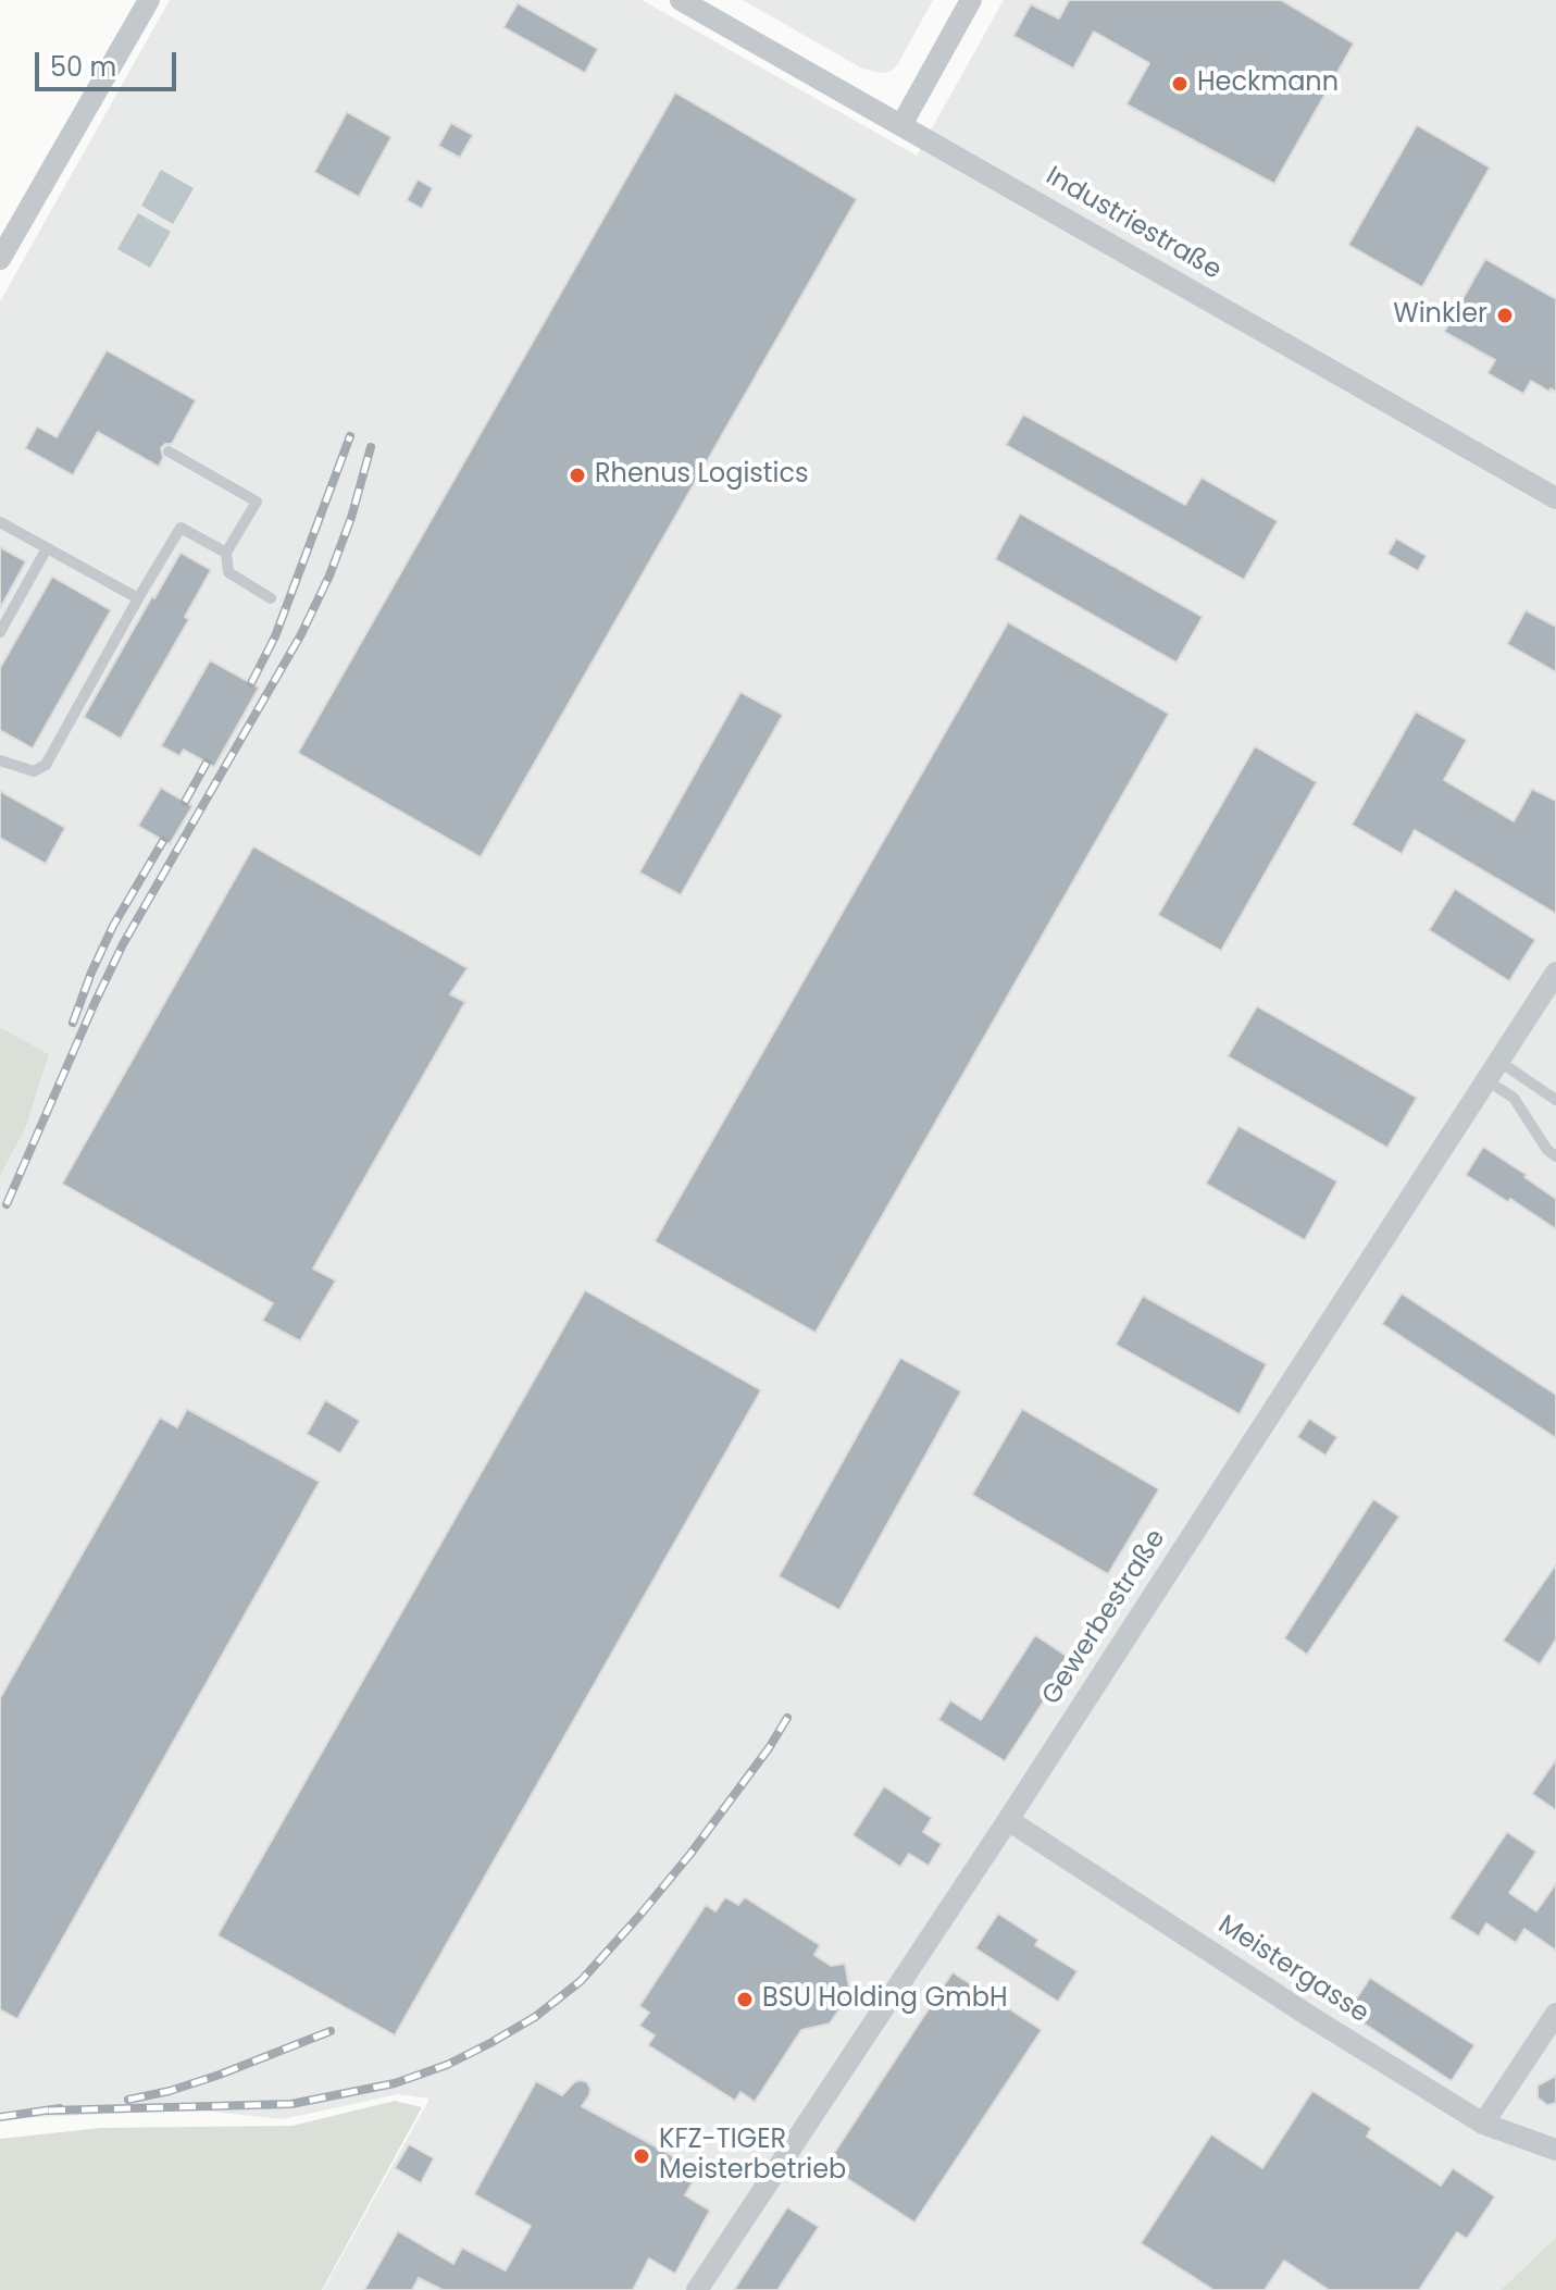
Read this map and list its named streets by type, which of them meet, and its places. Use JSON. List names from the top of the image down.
{
  "streets": {
    "street": ["Industriestraße", "Gewerbestraße", "Meistergasse"]
  },
  "crossings": [
    ["Gewerbestraße", "Meistergasse"]
  ],
  "places": [
    "Heckmann",
    "Winkler",
    "Rhenus Logistics",
    "BSU Holding GmbH",
    "KFZ-TIGER Meisterbetrieb"
  ],
  "scale_bar": "50 m"
}
